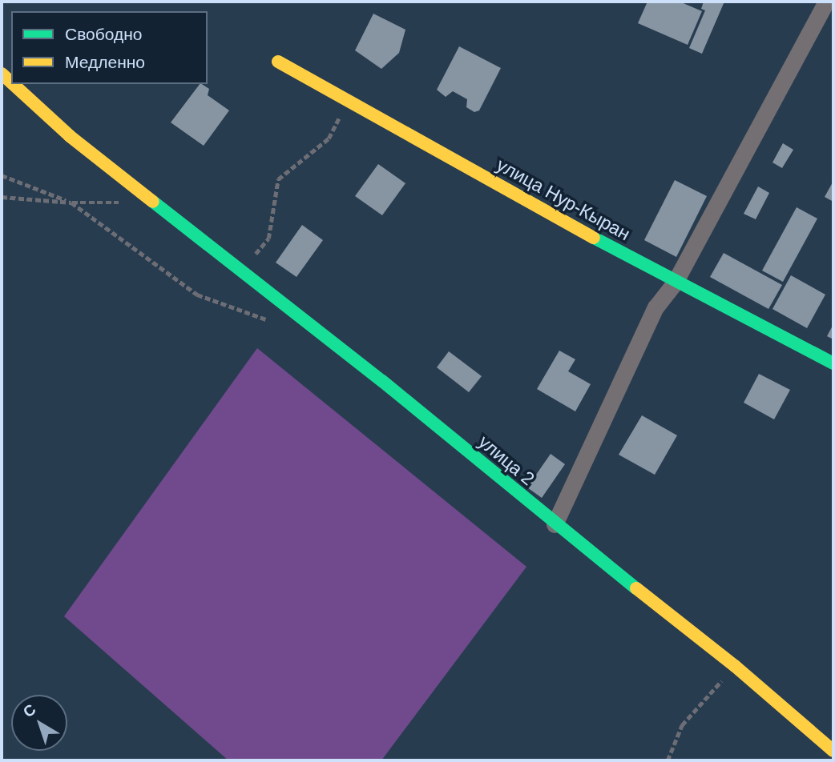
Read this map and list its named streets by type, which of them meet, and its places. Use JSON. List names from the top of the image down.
{
  "streets": {
    "street": ["улица Нур-Кыран", "улица 2"]
  },
  "legend": ["Свободно", "Медленно"],
  "north": "top left"
}
